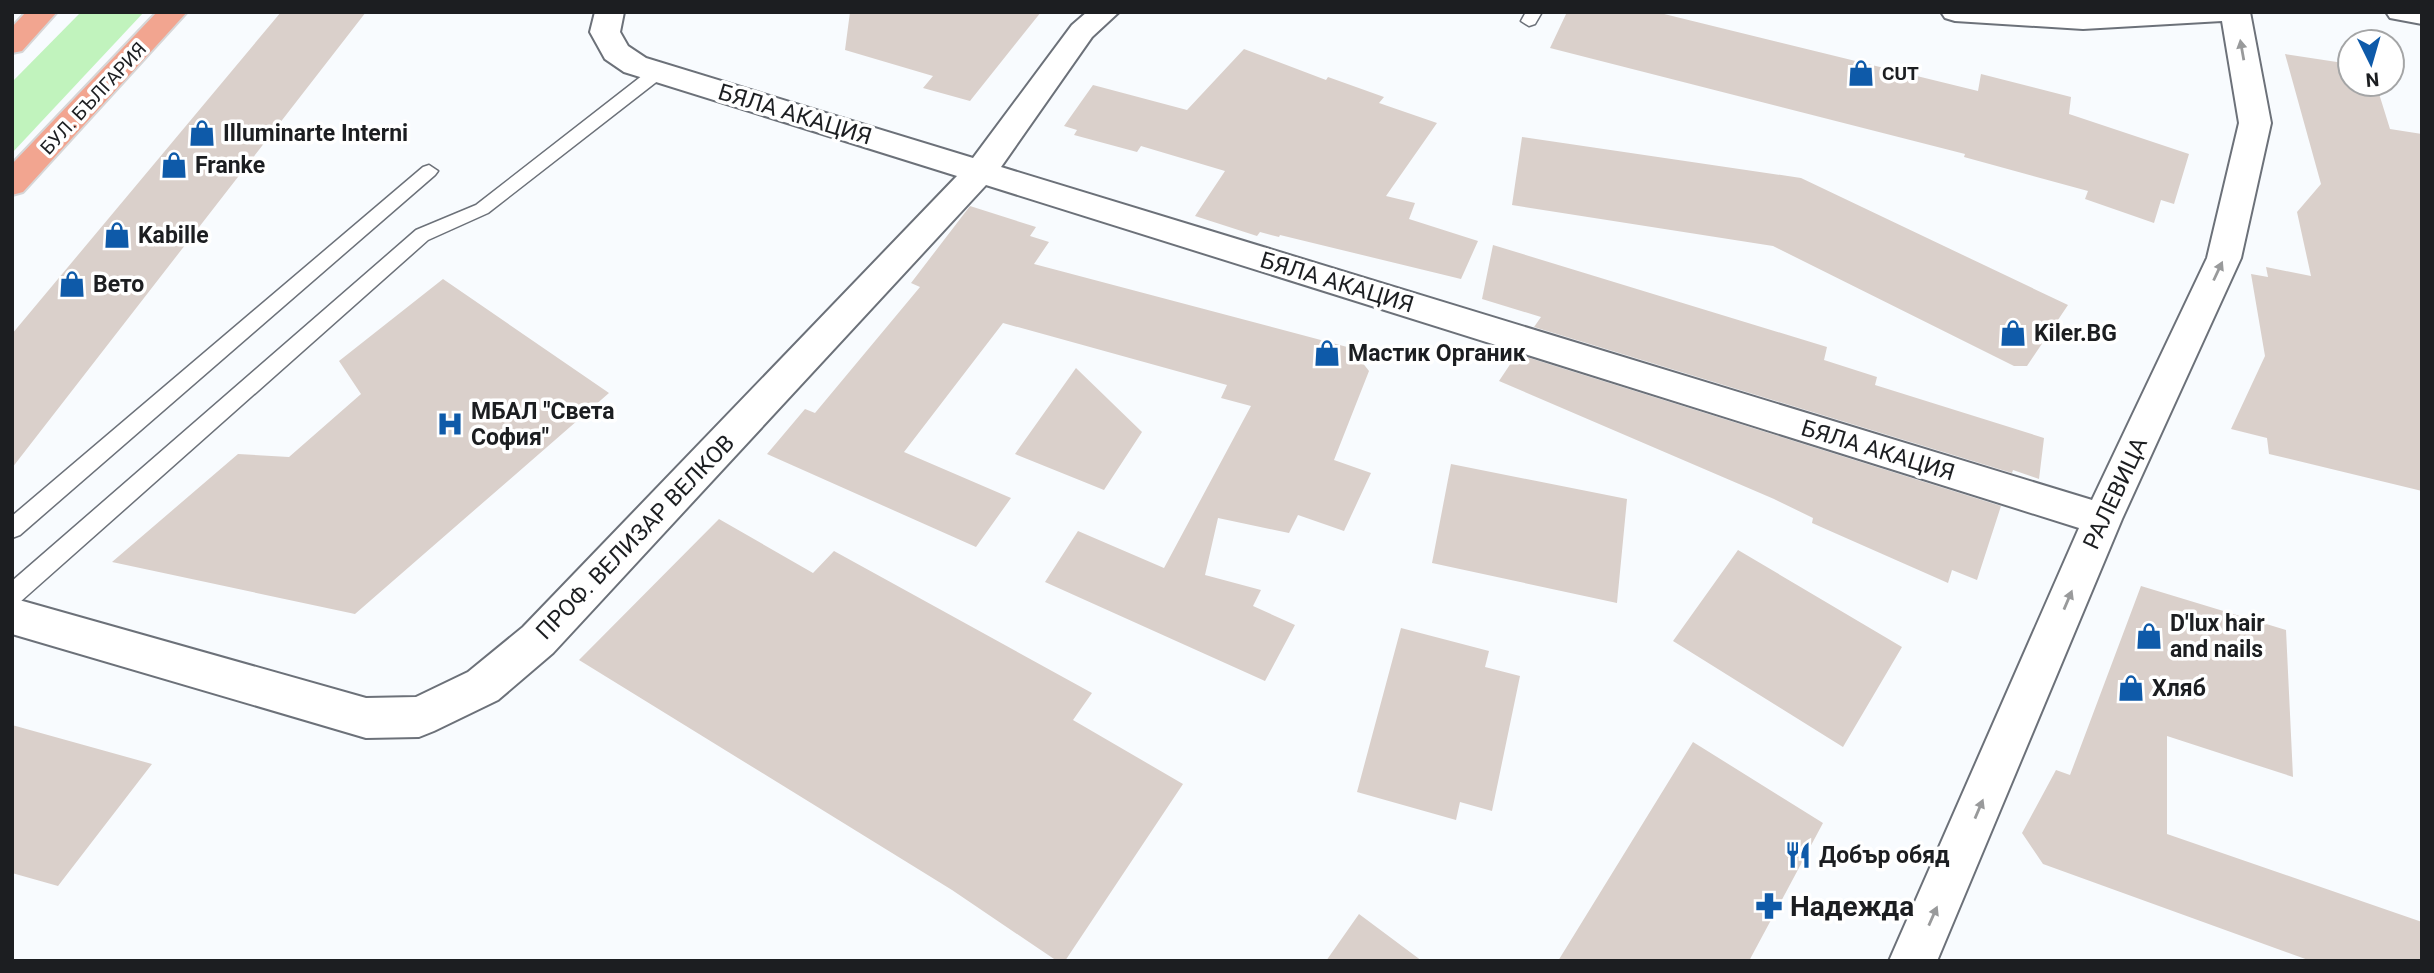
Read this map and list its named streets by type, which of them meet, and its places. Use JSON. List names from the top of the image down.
{
  "streets": {
    "main road": ["БУЛ. БЪЛГАРИЯ"],
    "street": ["БЯЛА АКАЦИЯ", "РАЛЕВИЦА", "ПРОФ. ВЕЛИЗАР ВЕЛКОВ"]
  },
  "crossings": [
    ["БЯЛА АКАЦИЯ", "РАЛЕВИЦА"],
    ["БЯЛА АКАЦИЯ", "ПРОФ. ВЕЛИЗАР ВЕЛКОВ"]
  ],
  "one_way": ["РАЛЕВИЦА"],
  "places": {
    "shop": [
      "CUT",
      "Illuminarte Interni",
      "Franke",
      "Kabille",
      "Вето",
      "Kiler.BG",
      "Мастик Органик",
      "D'lux hair and nails",
      "Хляб"
    ],
    "hospital": ["МБАЛ \"Света София\""],
    "restaurant": ["Добър обяд"],
    "pharmacy": ["Надежда"]
  },
  "north": "bottom"
}
